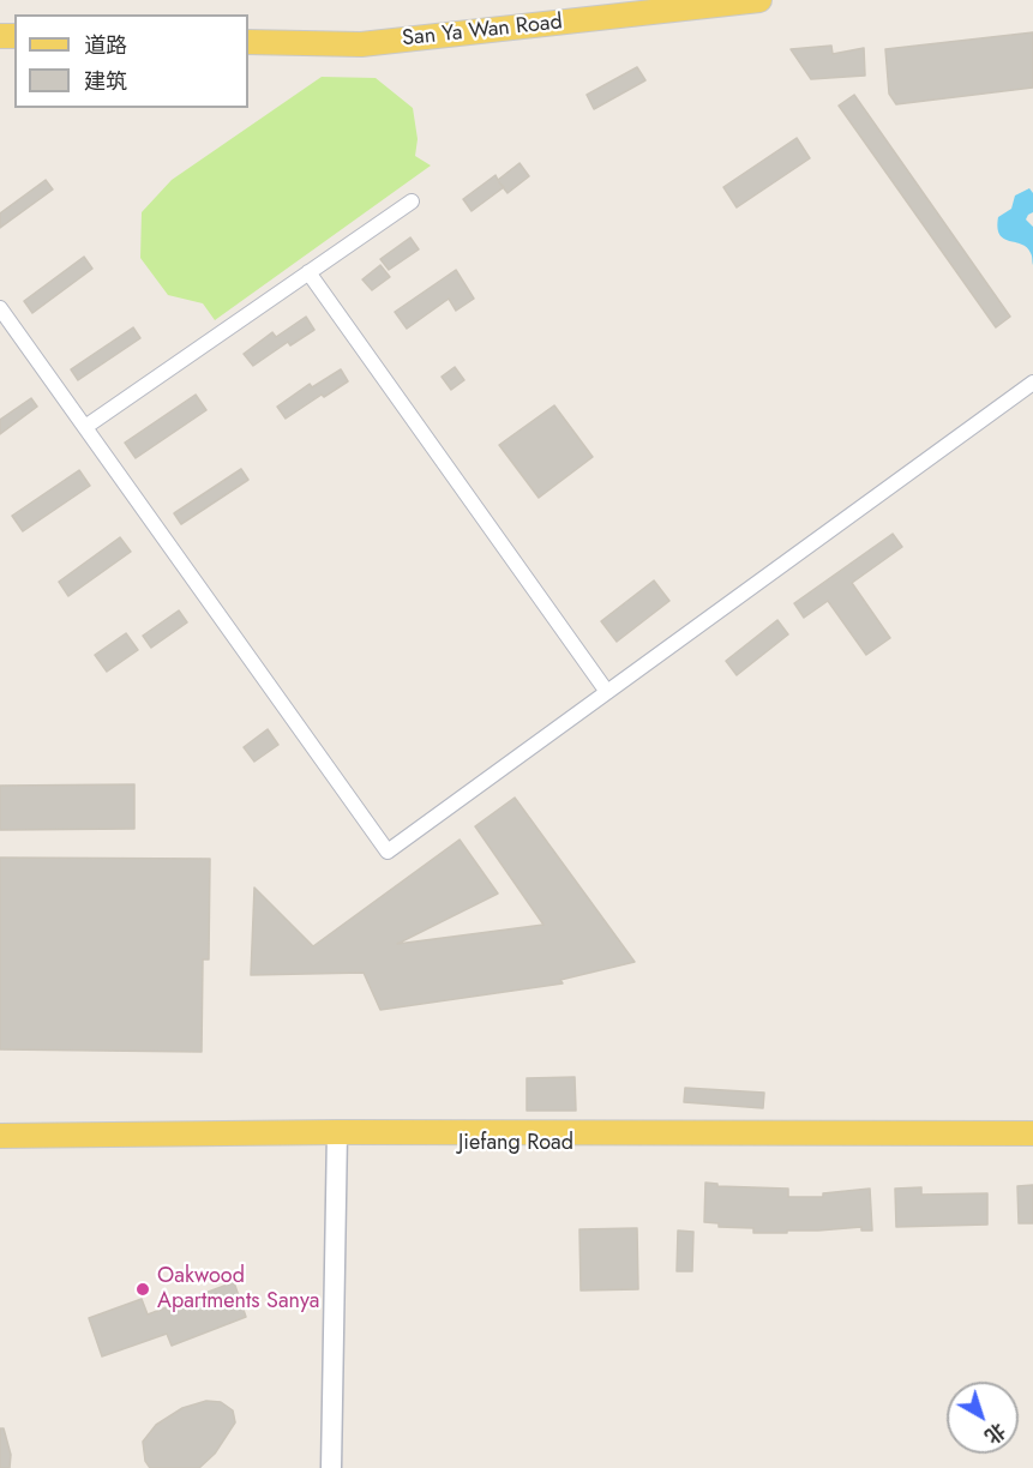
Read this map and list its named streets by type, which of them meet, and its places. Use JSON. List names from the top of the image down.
{
  "streets": {
    "main road": ["San Ya Wan Road", "Jiefang Road"]
  },
  "places": ["Oakwood Apartments Sanya"],
  "legend": ["道路", "建筑"],
  "north": "bottom right"
}
